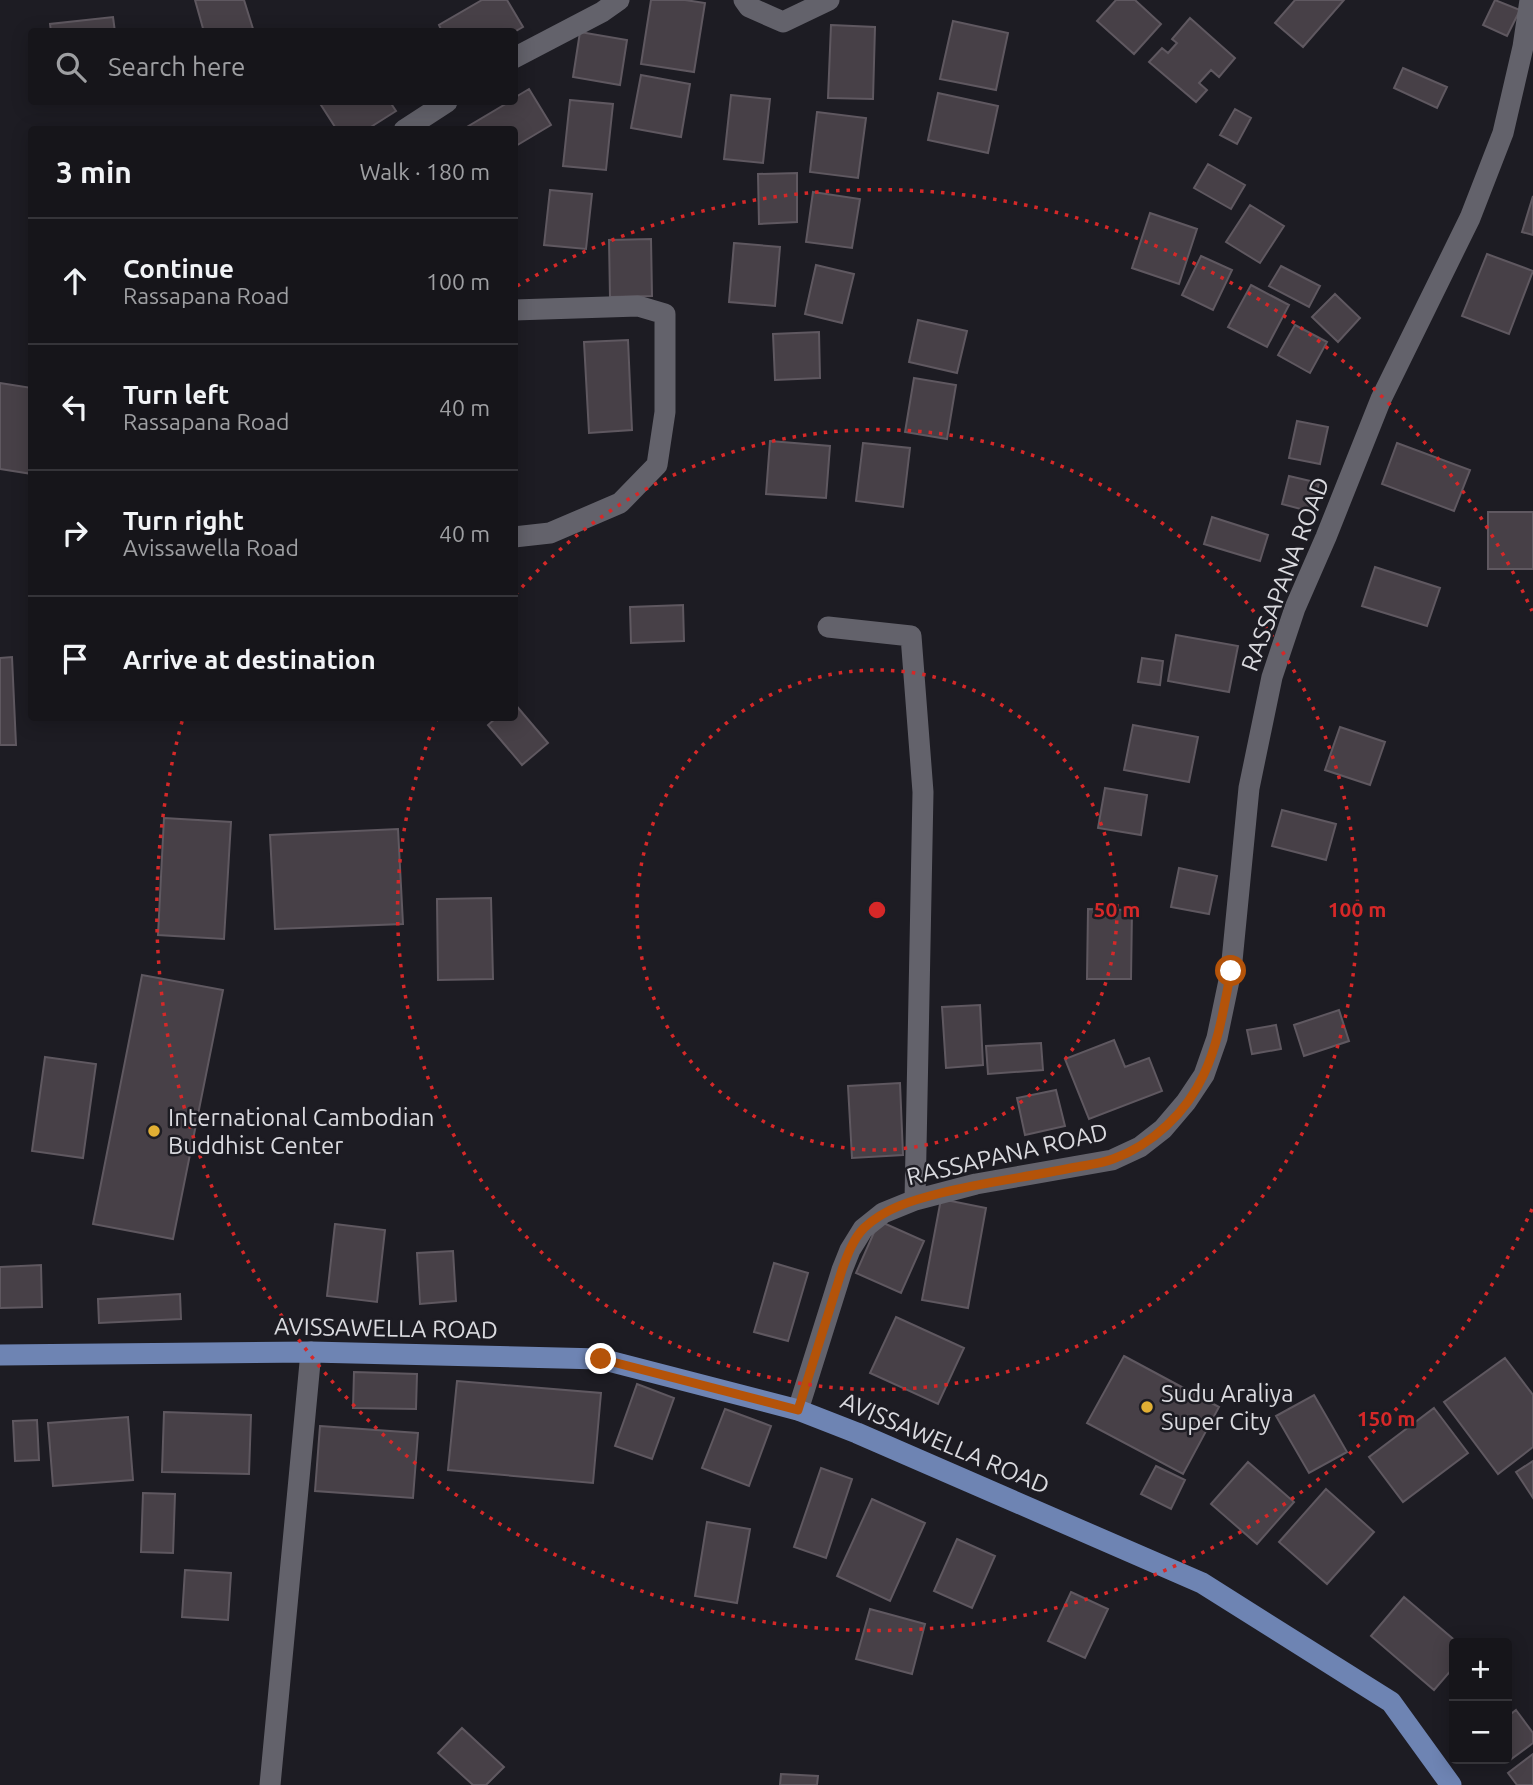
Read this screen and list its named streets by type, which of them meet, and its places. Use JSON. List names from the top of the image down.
{
  "streets": {
    "main road": ["AVISSAWELLA ROAD"],
    "street": ["RASSAPANA ROAD"]
  },
  "crossings": [
    ["RASSAPANA ROAD", "AVISSAWELLA ROAD"]
  ],
  "places": ["International Cambodian Buddhist Center", "Sudu Araliya Super City"],
  "page": {
    "search": "Search here",
    "heading": ["3 min", "Walk · 180 m"],
    "list": [
      ["Continue", "Rassapana Road", "100 m"],
      ["Turn left", "Rassapana Road", "40 m"],
      ["Turn right", "Avissawella Road", "40 m"],
      "Arrive at destination"
    ],
    "map_buttons": ["+", "−"]
  },
  "rings": ["50 m", "100 m", "150 m"]
}
